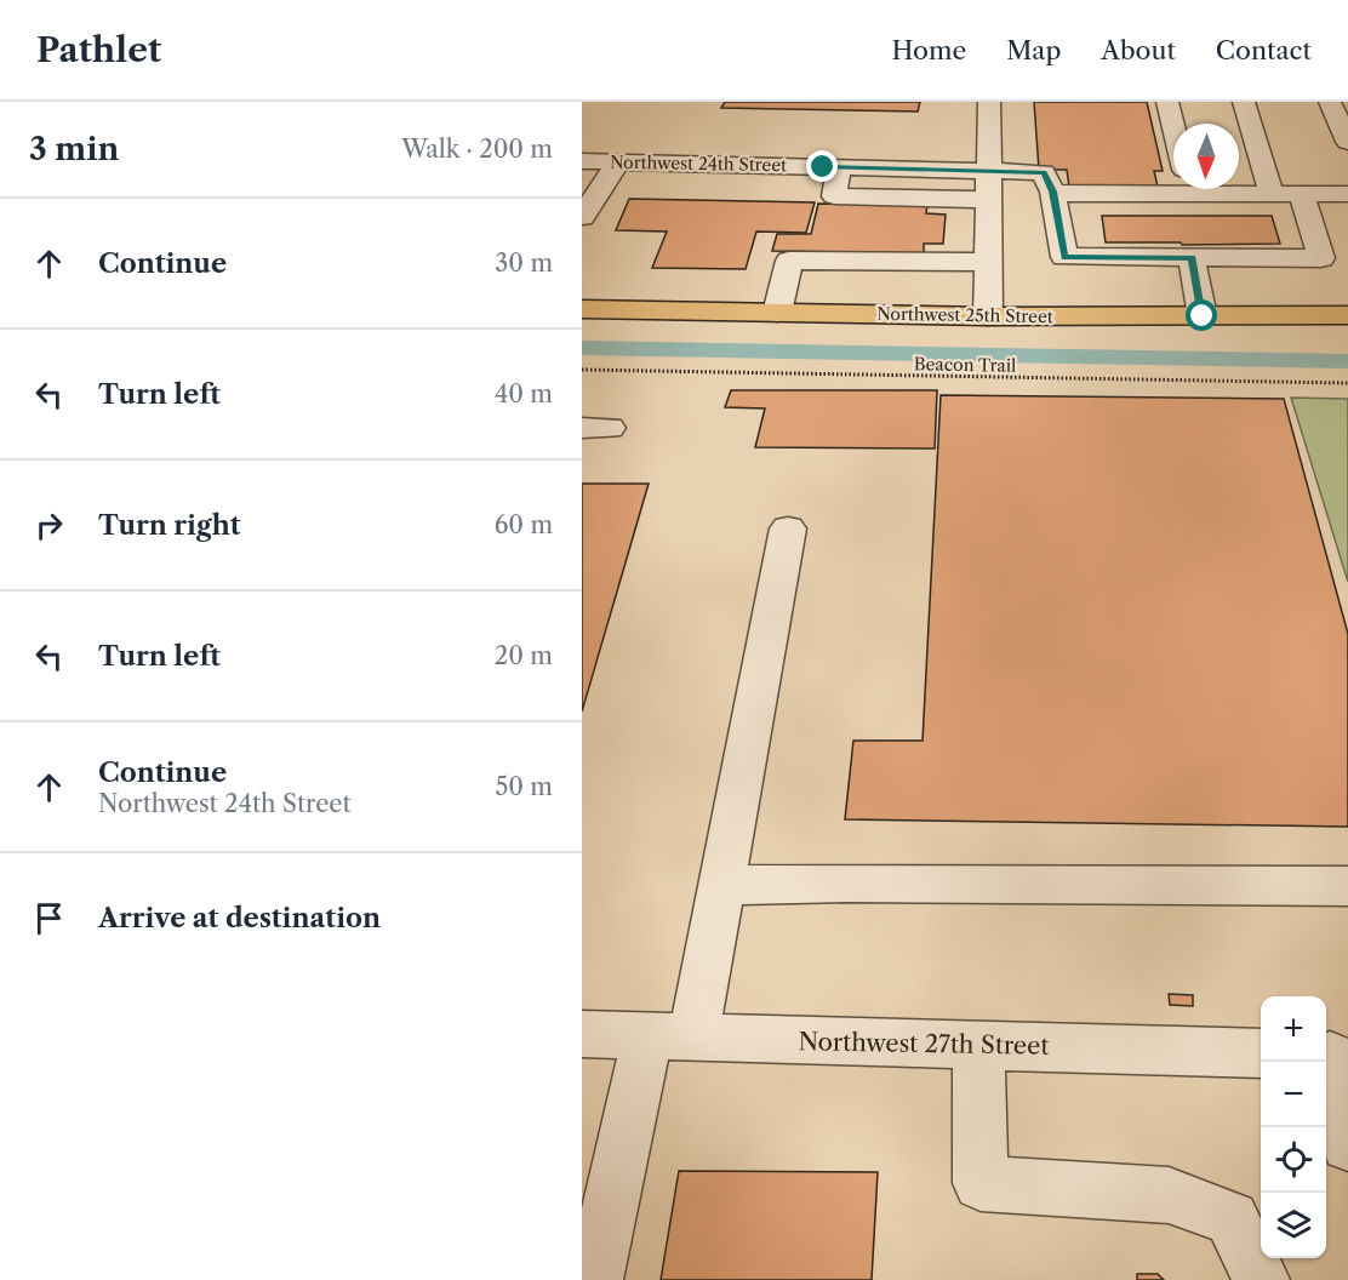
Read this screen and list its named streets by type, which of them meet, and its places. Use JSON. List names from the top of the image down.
{
  "streets": {
    "main road": ["Northwest 25th Street"],
    "street": ["Northwest 24th Street", "Northwest 27th Street"],
    "path": ["Beacon Trail"]
  },
  "north": "bottom",
  "page": {
    "header": "Pathlet",
    "nav": [
      "Home",
      "Map",
      "About",
      "Contact"
    ],
    "heading": ["3 min", "Walk · 200 m"],
    "list": [
      ["Continue", "30 m"],
      ["Turn left", "40 m"],
      ["Turn right", "60 m"],
      ["Turn left", "20 m"],
      ["Continue", "Northwest 24th Street", "50 m"],
      "Arrive at destination"
    ],
    "map_buttons": ["+", "−"]
  }
}
